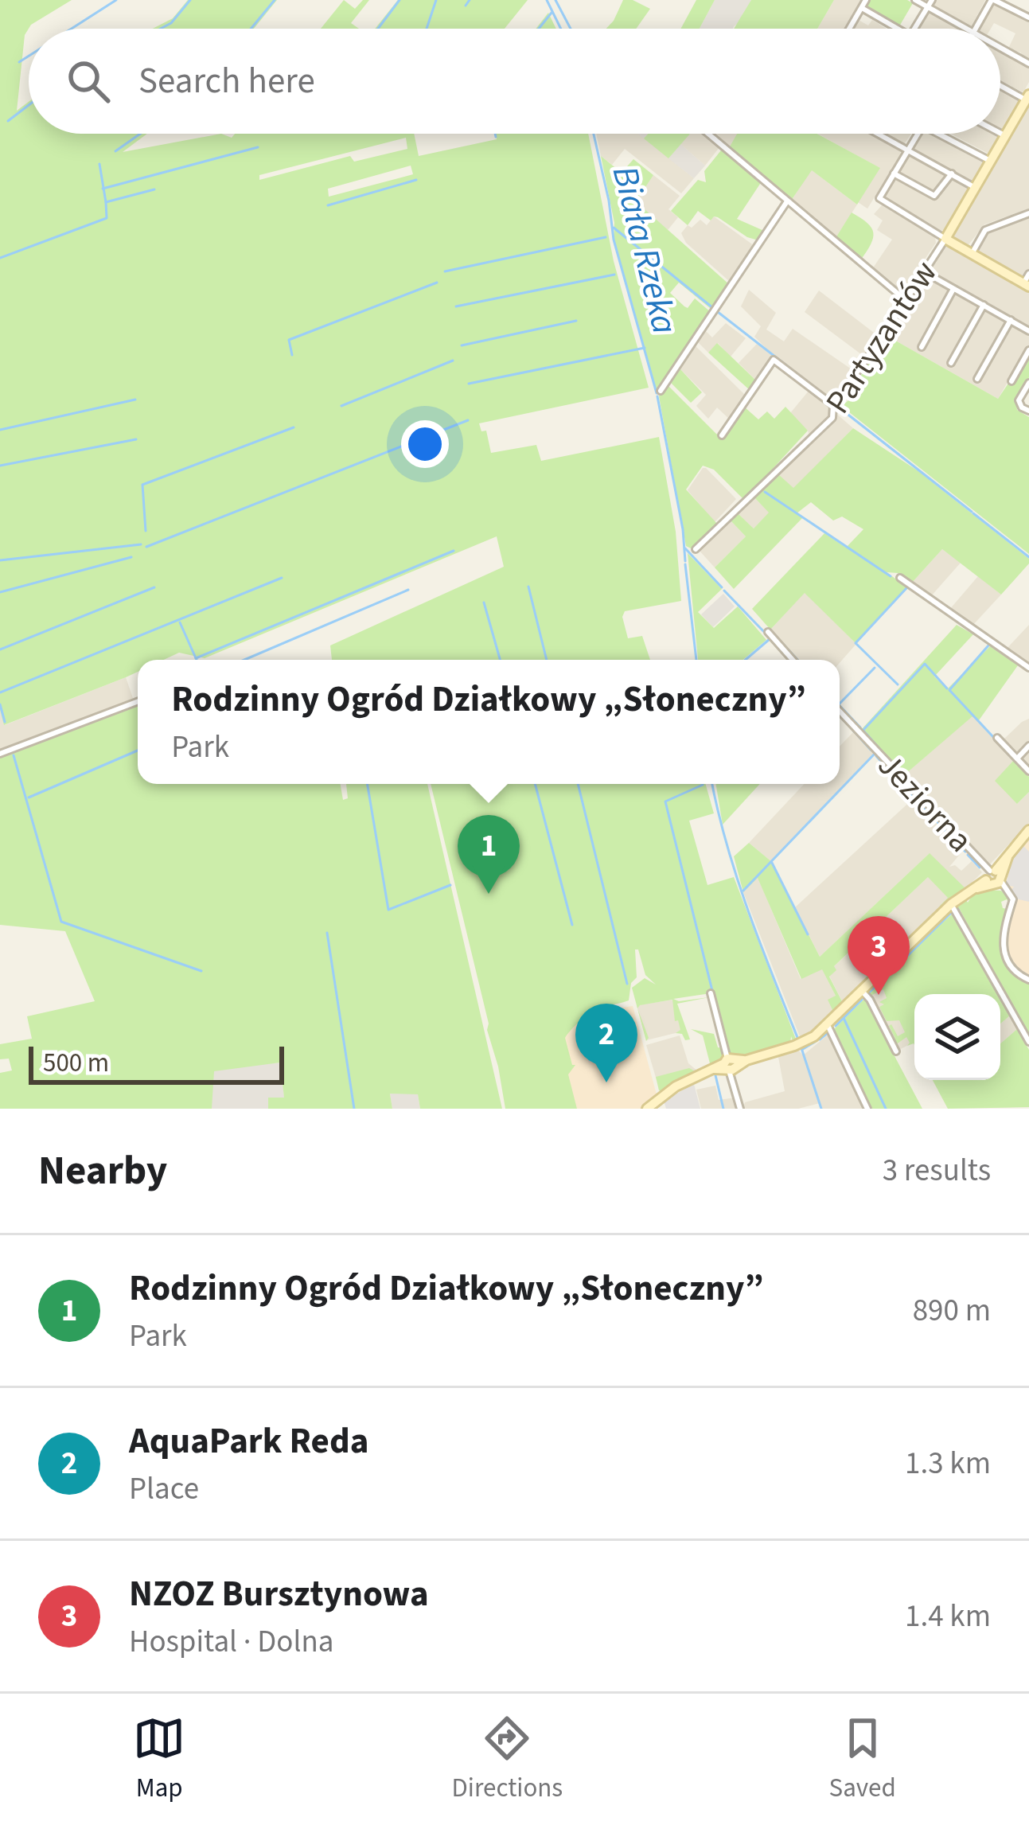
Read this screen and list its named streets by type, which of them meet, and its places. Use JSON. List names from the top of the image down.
{
  "streets": {
    "main road": ["Partyzantów"],
    "street": ["Jeziorna"]
  },
  "water": ["Biała Rzeka"],
  "scale_bar": "500 m",
  "page": {
    "search": "Search here",
    "popup": ["Rodzinny Ogród Działkowy „Słoneczny”", "Park"],
    "pins": ["1", "3", "2"],
    "scale": "500 m",
    "heading": ["Nearby", "3 results"],
    "list": [
      {
        "mark": "1",
        "name": "Rodzinny Ogród Działkowy „Słoneczny”",
        "note": "Park",
        "value": "890 m"
      },
      {
        "mark": "2",
        "name": "AquaPark Reda",
        "note": "Place",
        "value": "1.3 km"
      },
      {
        "mark": "3",
        "name": "NZOZ Bursztynowa",
        "note": "Hospital · Dolna",
        "value": "1.4 km"
      }
    ],
    "nav": ["Map", "Directions", "Saved"]
  }
}
